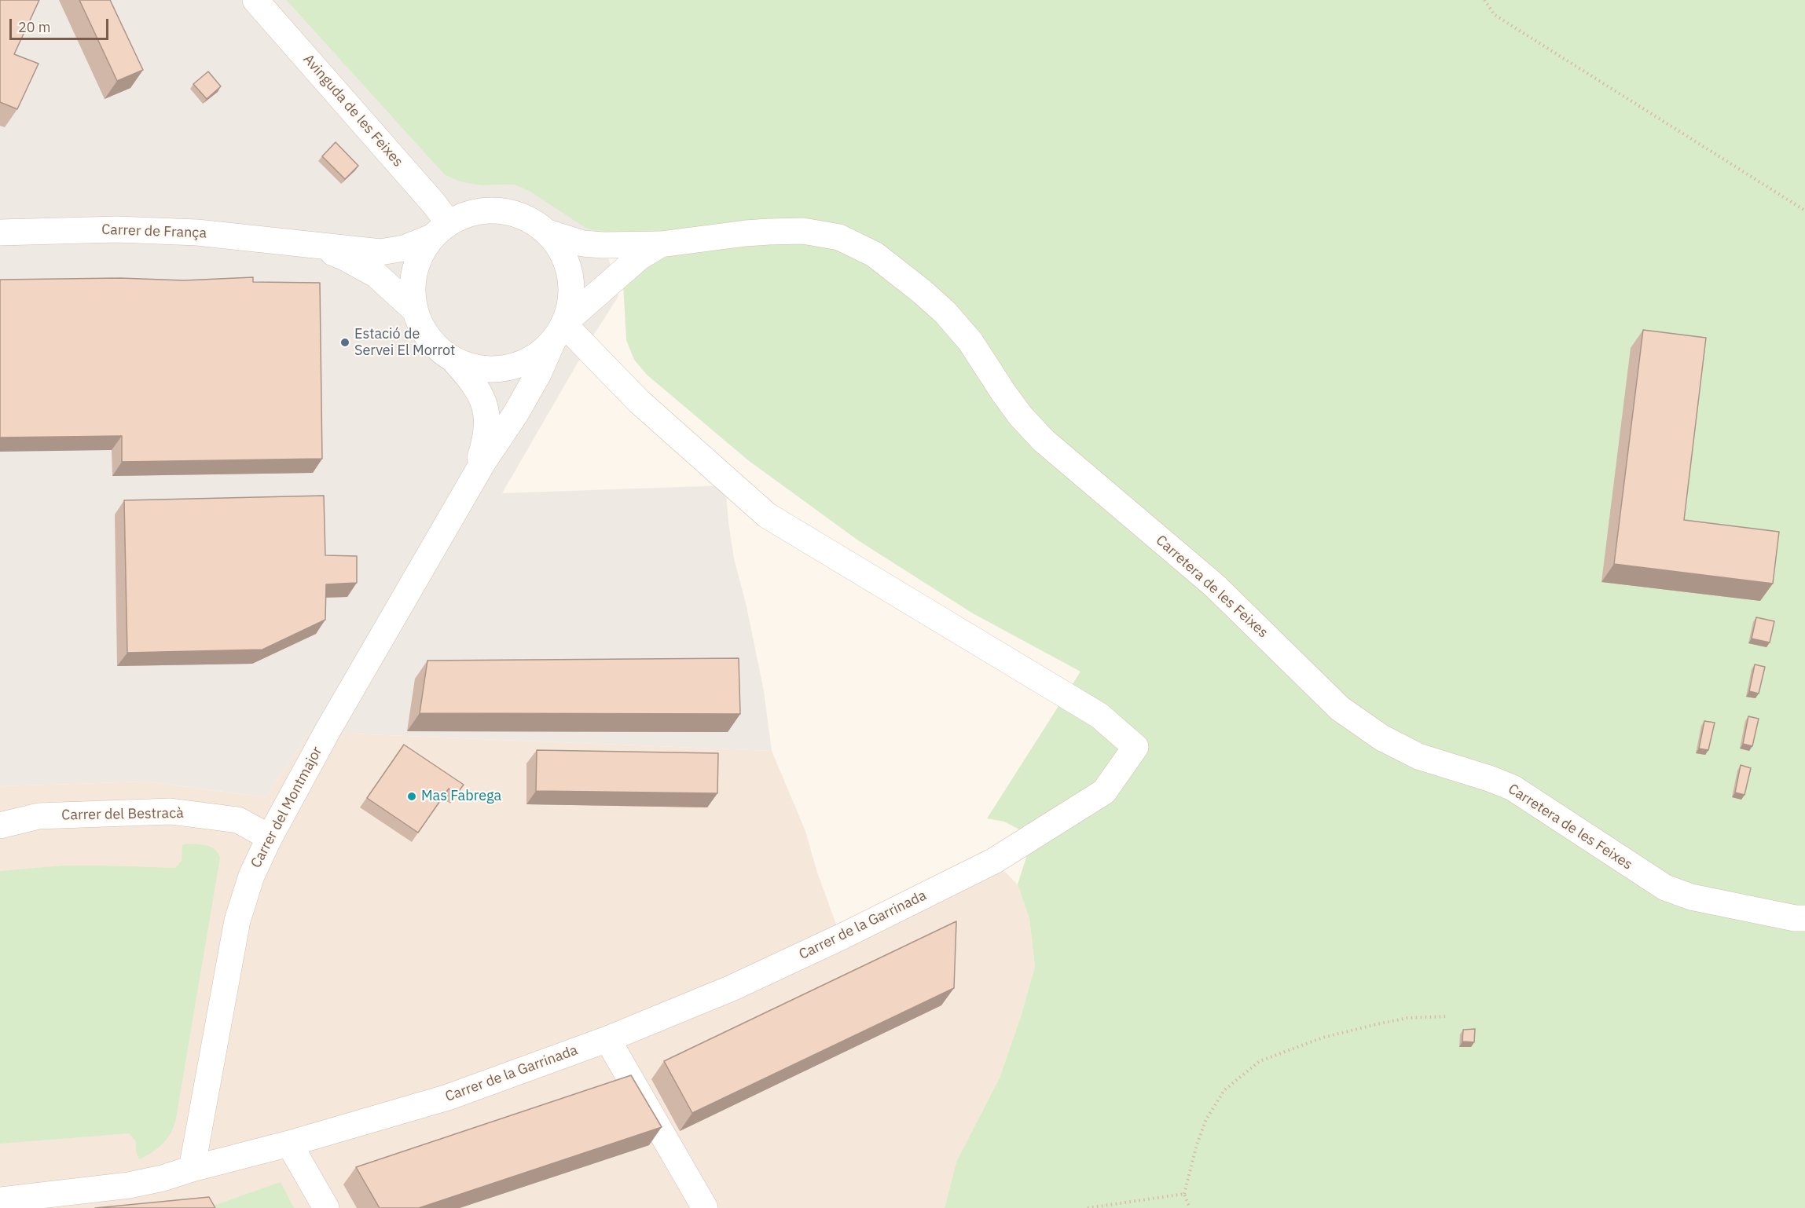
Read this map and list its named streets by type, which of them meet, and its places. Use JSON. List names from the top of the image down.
{
  "streets": {
    "street": [
      "Avinguda de les Feixes",
      "Carrer de França",
      "Carretera de les Feixes",
      "Carrer del Montmajor",
      "Carrer del Bestracà",
      "Carrer de la Garrinada"
    ]
  },
  "crossings": [
    ["Avinguda de les Feixes", "Carrer de França"],
    ["Avinguda de les Feixes", "Carretera de les Feixes"],
    ["Avinguda de les Feixes", "Carrer del Montmajor"],
    ["Avinguda de les Feixes", "Carrer de la Garrinada"],
    ["Carrer de França", "Carretera de les Feixes"],
    ["Carrer de França", "Carrer del Montmajor"],
    ["Carrer de França", "Carrer de la Garrinada"],
    ["Carretera de les Feixes", "Carrer del Montmajor"],
    ["Carretera de les Feixes", "Carrer de la Garrinada"],
    ["Carrer del Montmajor", "Carrer del Bestracà"],
    ["Carrer del Montmajor", "Carrer de la Garrinada"]
  ],
  "places": ["Estació de Servei El Morrot", "Mas Fabrega"],
  "scale_bar": "20 m"
}
